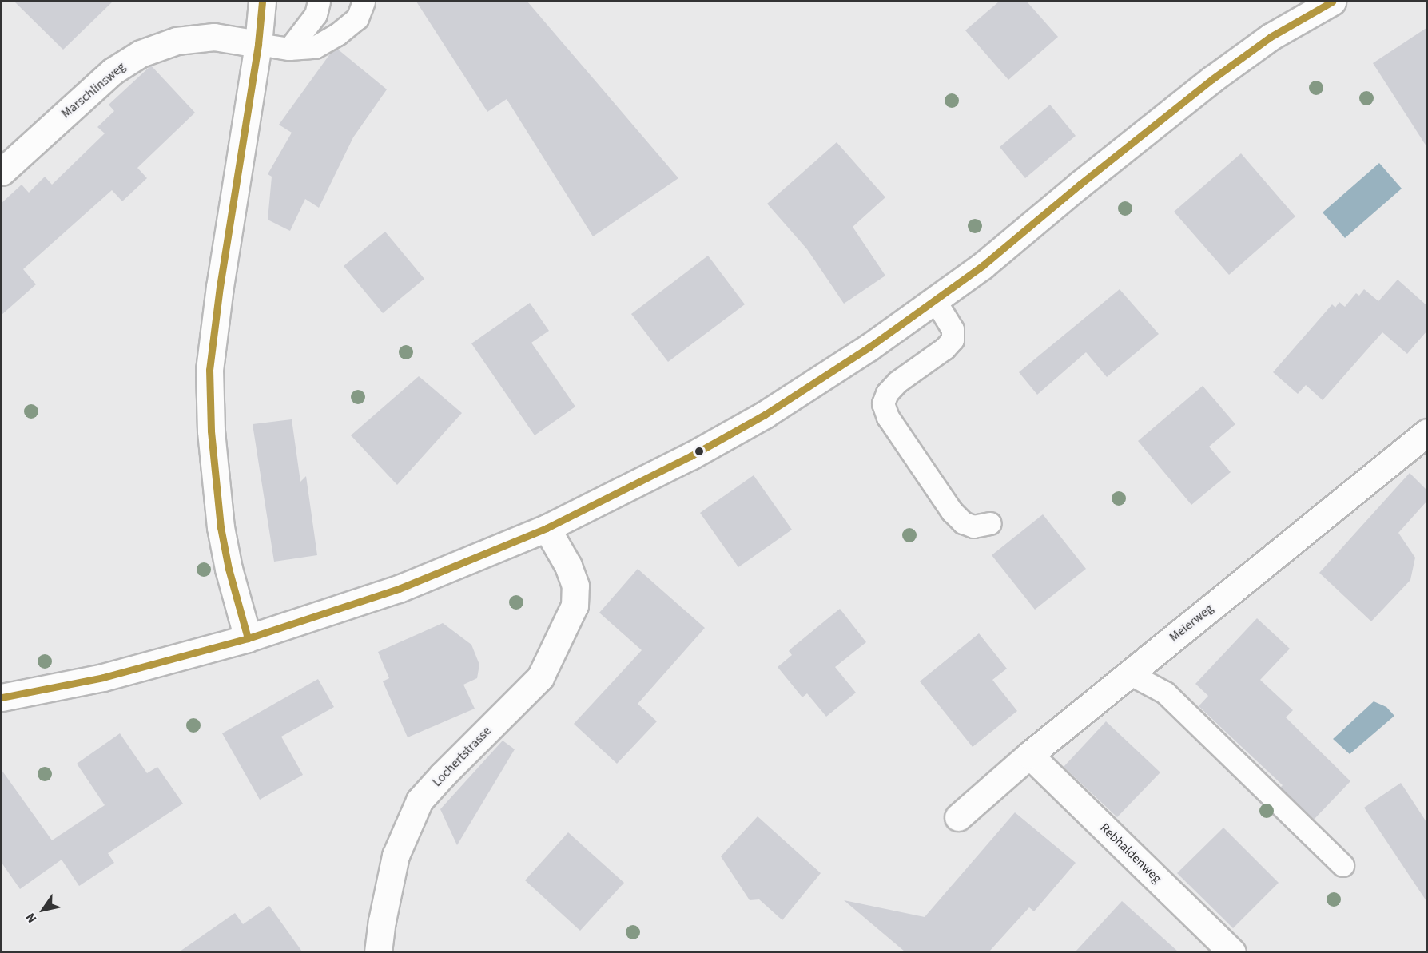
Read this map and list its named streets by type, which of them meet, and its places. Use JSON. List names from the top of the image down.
{
  "streets": {
    "street": [
      "Marschlinsweg",
      "Meierweg",
      "Lochertstrasse",
      "Rebhaldenweg"
    ]
  },
  "crossings": [
    ["Meierweg", "Rebhaldenweg"]
  ],
  "north": "bottom left"
}
